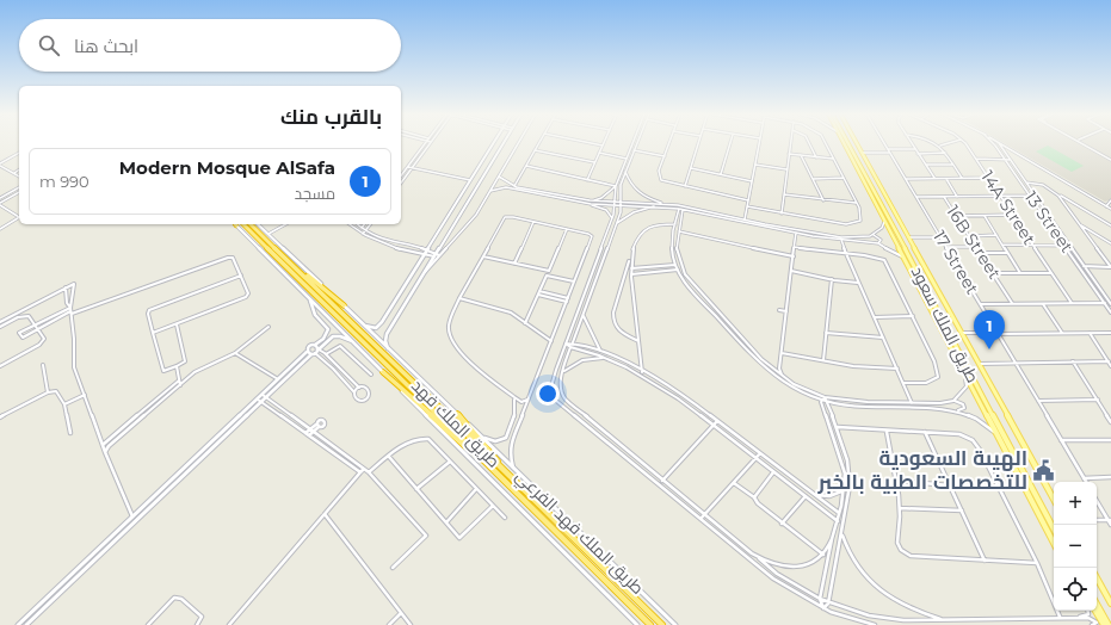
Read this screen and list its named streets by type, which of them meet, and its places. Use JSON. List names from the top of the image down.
{
  "streets": {
    "highway": ["طريق الملك فهد"],
    "main road": ["طريق الملك سعود", "طريق الملك فهد الفرعي"],
    "street": [
      "14A Street",
      "13 Street",
      "16B Street",
      "17 Street"
    ]
  },
  "places": {
    "public building": ["الهيىة السعودية للتخصصات الطبية بالخبر"]
  },
  "page": {
    "search": "ابحث هنا",
    "heading": "بالقرب منك",
    "list": [
      {
        "mark": "1",
        "name": "Modern Mosque AlSafa",
        "note": "مسجد",
        "value": "990 m"
      }
    ],
    "pins": "1",
    "map_buttons": ["+", "−"]
  }
}
